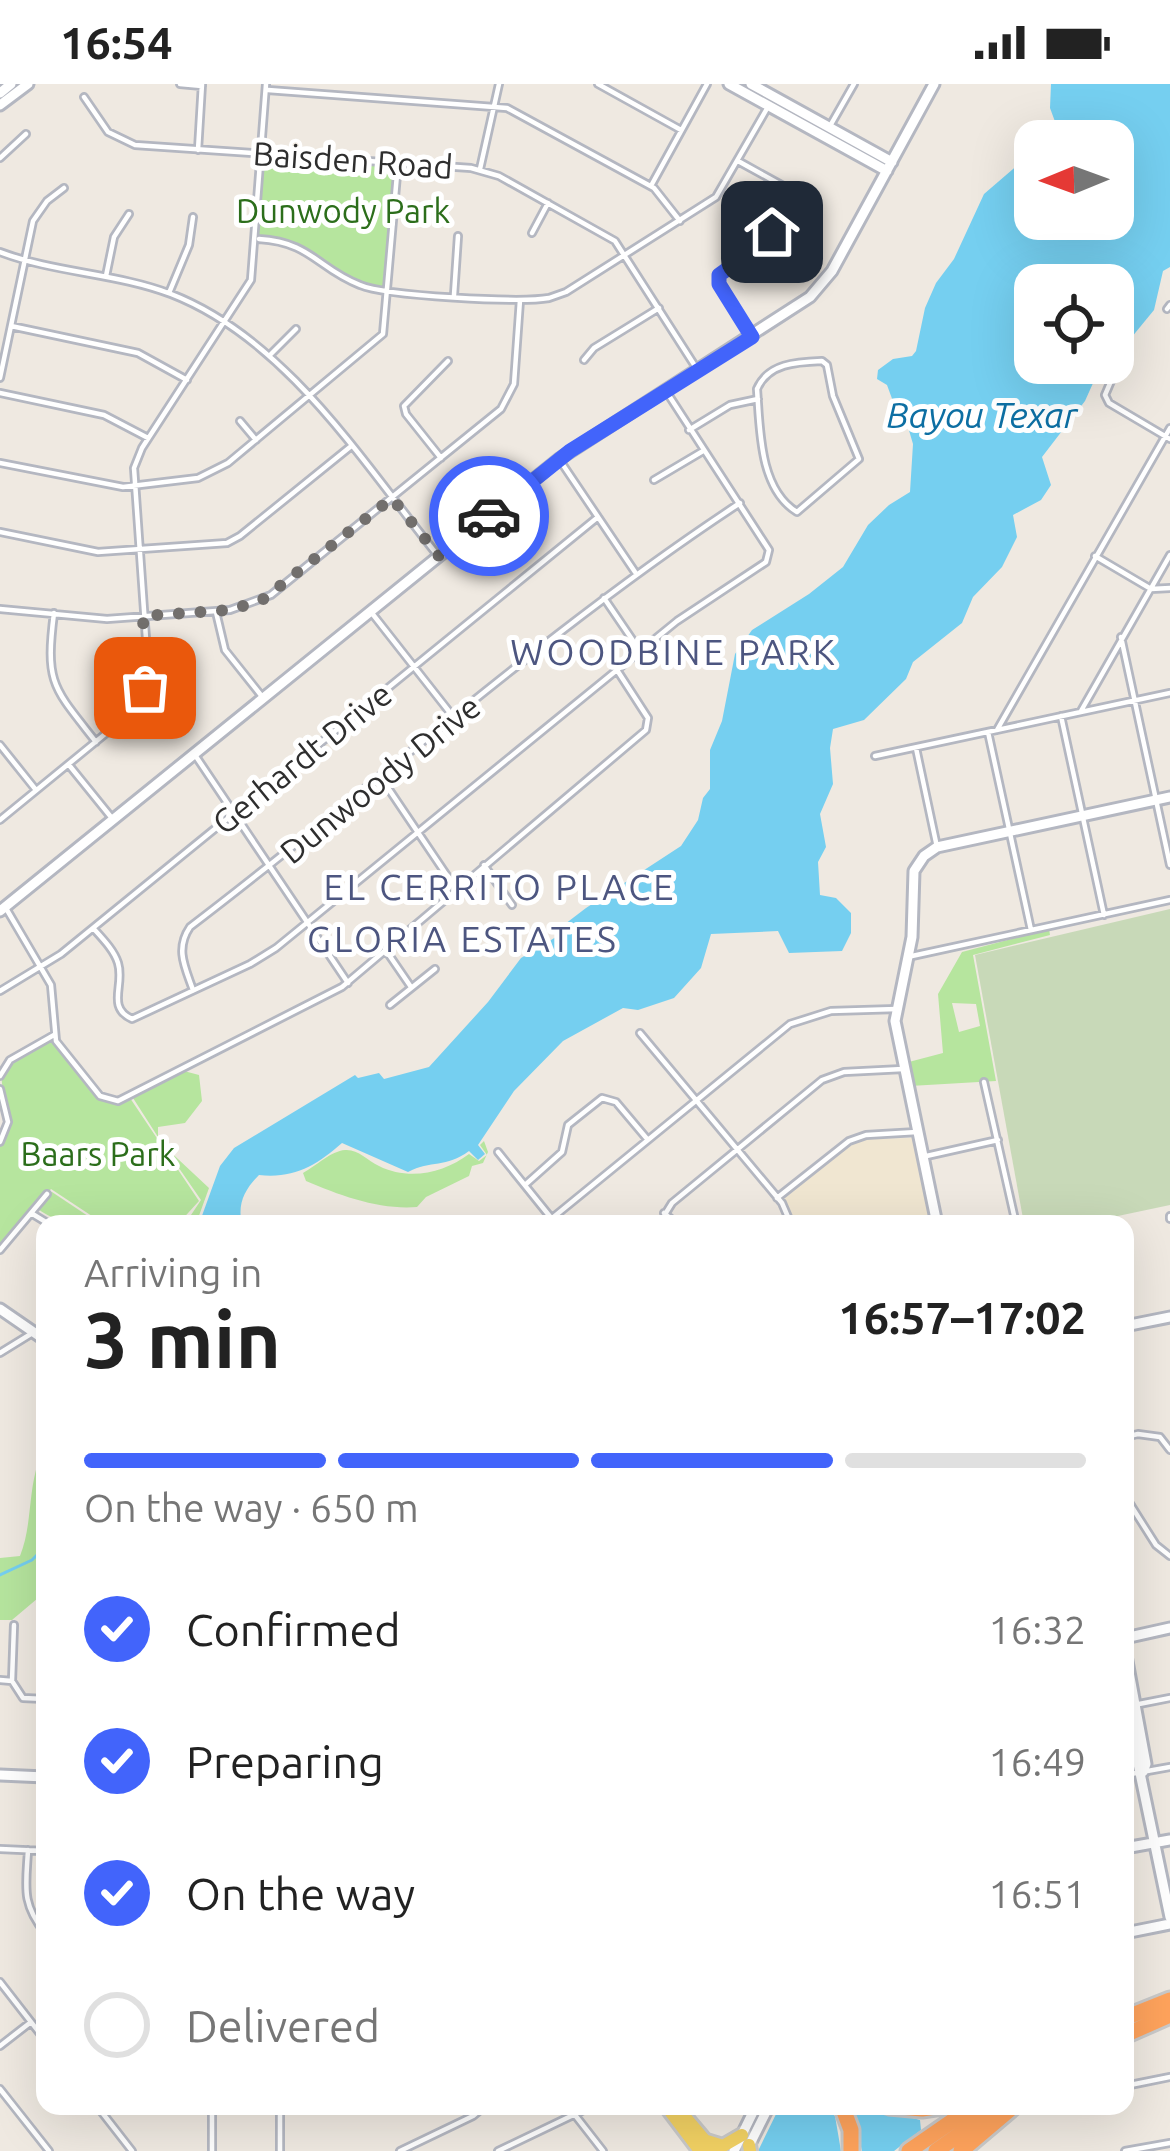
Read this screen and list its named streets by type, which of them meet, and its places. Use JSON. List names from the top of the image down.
{
  "streets": {
    "street": ["Baisden Road", "Gerhardt Drive", "Dunwoody Drive"]
  },
  "districts": ["WOODBINE PARK", "EL CERRITO PLACE", "GLORIA ESTATES"],
  "water": ["Bayou Texar"],
  "parks": ["Dunwody Park", "Baars Park"],
  "north": "left",
  "page": {
    "status": "16:54",
    "heading": ["3 min", "Arriving in", "16:57–17:02"],
    "bar": "On the way · 650 m",
    "list": [
      ["Confirmed", "16:32"],
      ["Preparing", "16:49"],
      ["On the way", "16:51"],
      "Delivered"
    ]
  }
}
